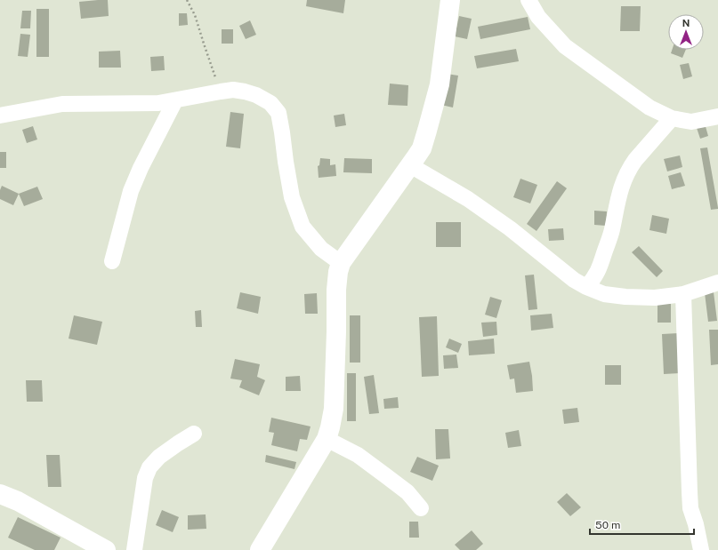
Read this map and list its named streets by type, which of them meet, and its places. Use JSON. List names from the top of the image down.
{
  "scale_bar": "50 m",
  "north": "top"
}
